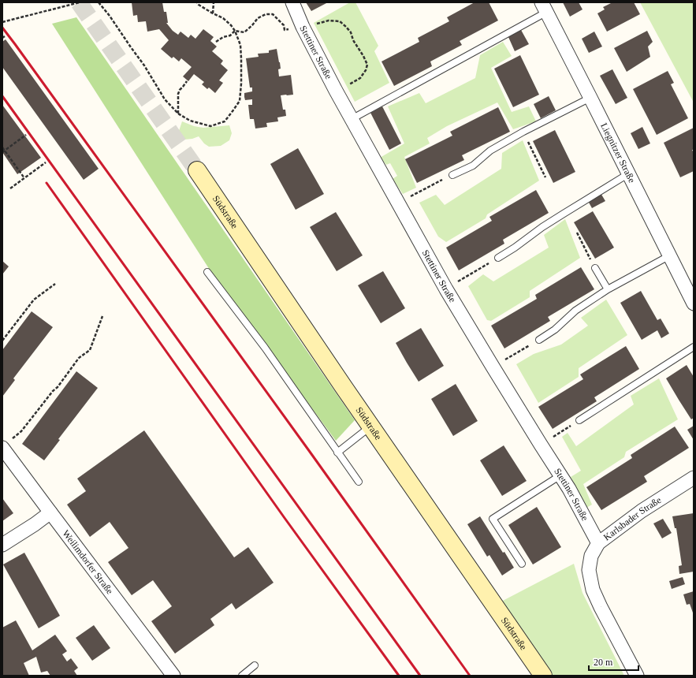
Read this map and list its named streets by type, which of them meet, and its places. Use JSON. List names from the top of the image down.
{
  "streets": {
    "main road": ["Südstraße"],
    "street": [
      "Stettiner Straße",
      "Liegnitzer Straße",
      "Karlsbader Straße",
      "Weilimdorfer Straße"
    ]
  },
  "crossings": [
    ["Stettiner Straße", "Karlsbader Straße"]
  ],
  "scale_bar": "20 m"
}
